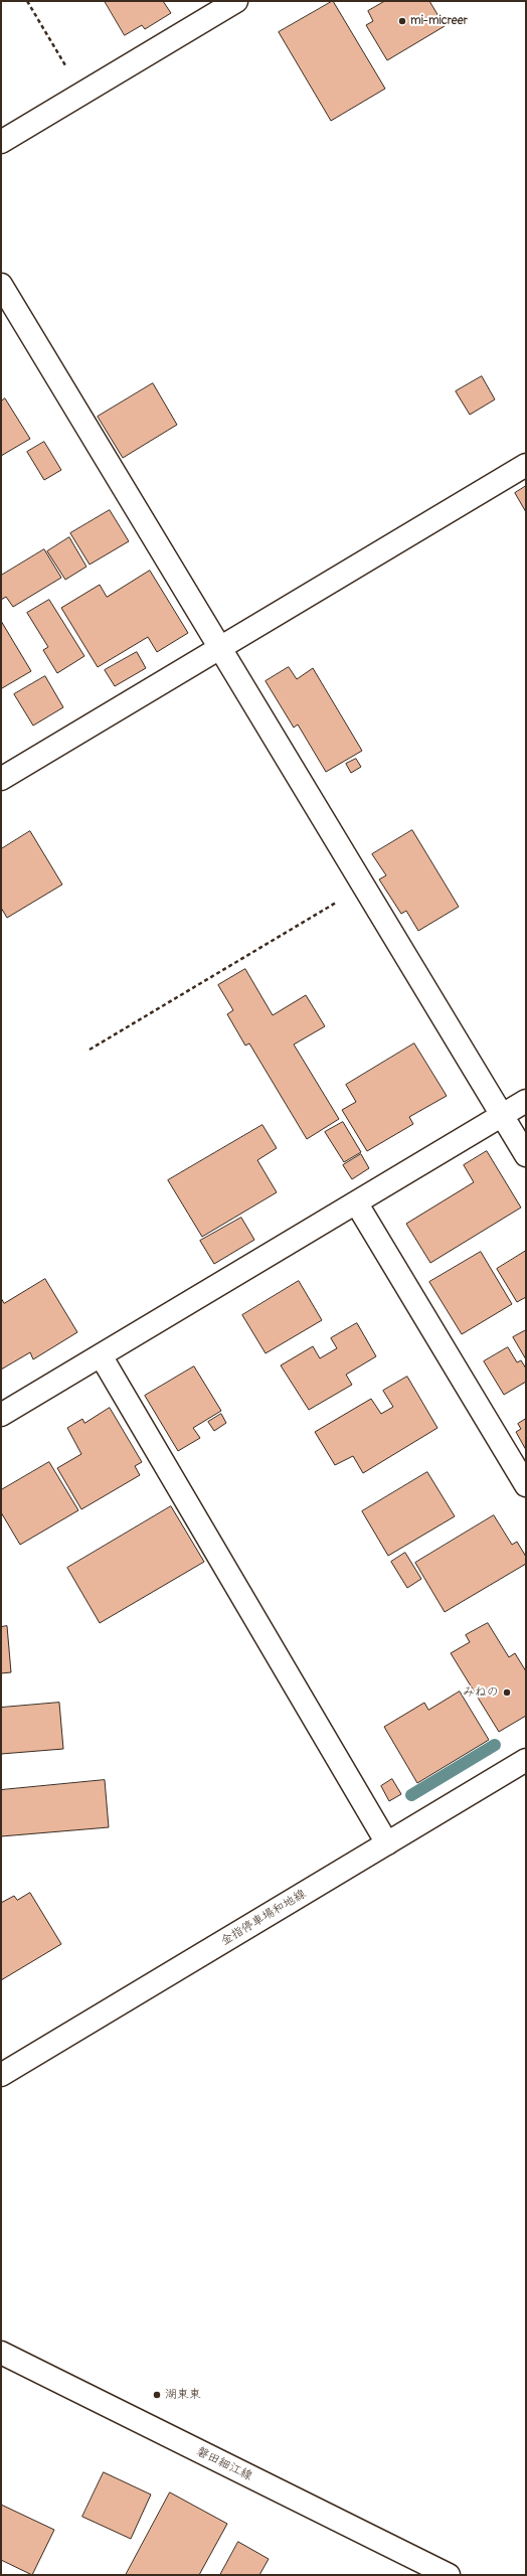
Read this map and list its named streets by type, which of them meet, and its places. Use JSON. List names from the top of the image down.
{
  "streets": {
    "street": ["金指停車場和地線", "磐田細江線"]
  },
  "places": ["mi-micreer", "みねの", "湖東東"]
}
